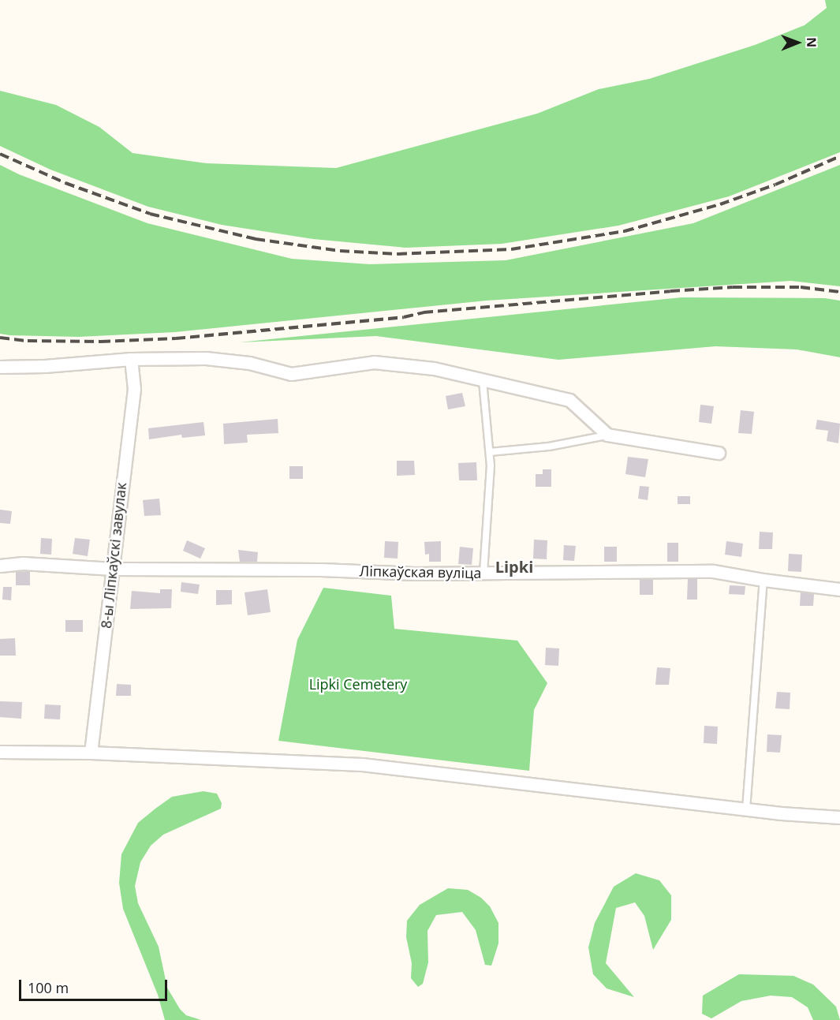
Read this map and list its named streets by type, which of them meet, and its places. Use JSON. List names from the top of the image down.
{
  "streets": {
    "street": ["8-ы Ліпкаўскі завулак", "Ліпкаўская вуліца"]
  },
  "crossings": [
    ["8-ы Ліпкаўскі завулак", "Ліпкаўская вуліца"]
  ],
  "districts": ["Lipki"],
  "parks": ["Lipki Cemetery"],
  "scale_bar": "100 m",
  "north": "right"
}
